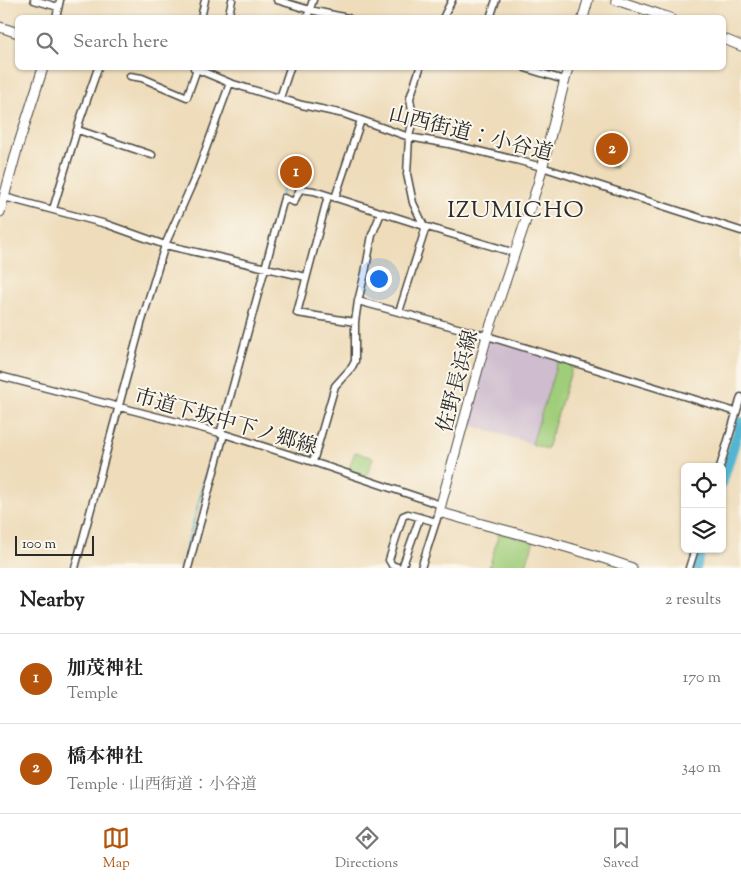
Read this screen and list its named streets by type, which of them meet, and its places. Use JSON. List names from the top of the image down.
{
  "streets": {
    "main road": ["佐野長浜線"],
    "street": ["山西街道：小谷道", "市道下坂中下ノ郷線"]
  },
  "crossings": [
    ["山西街道：小谷道", "佐野長浜線"],
    ["佐野長浜線", "市道下坂中下ノ郷線"]
  ],
  "districts": ["IZUMICHO"],
  "scale_bar": "100 m",
  "page": {
    "search": "Search here",
    "pins": ["2", "1"],
    "scale": "100 m",
    "heading": ["Nearby", "2 results"],
    "list": [
      {
        "mark": "1",
        "name": "加茂神社",
        "note": "Temple",
        "value": "170 m"
      },
      {
        "mark": "2",
        "name": "橋本神社",
        "note": "Temple · 山西街道：小谷道",
        "value": "340 m"
      }
    ],
    "nav": ["Map", "Directions", "Saved"]
  }
}
